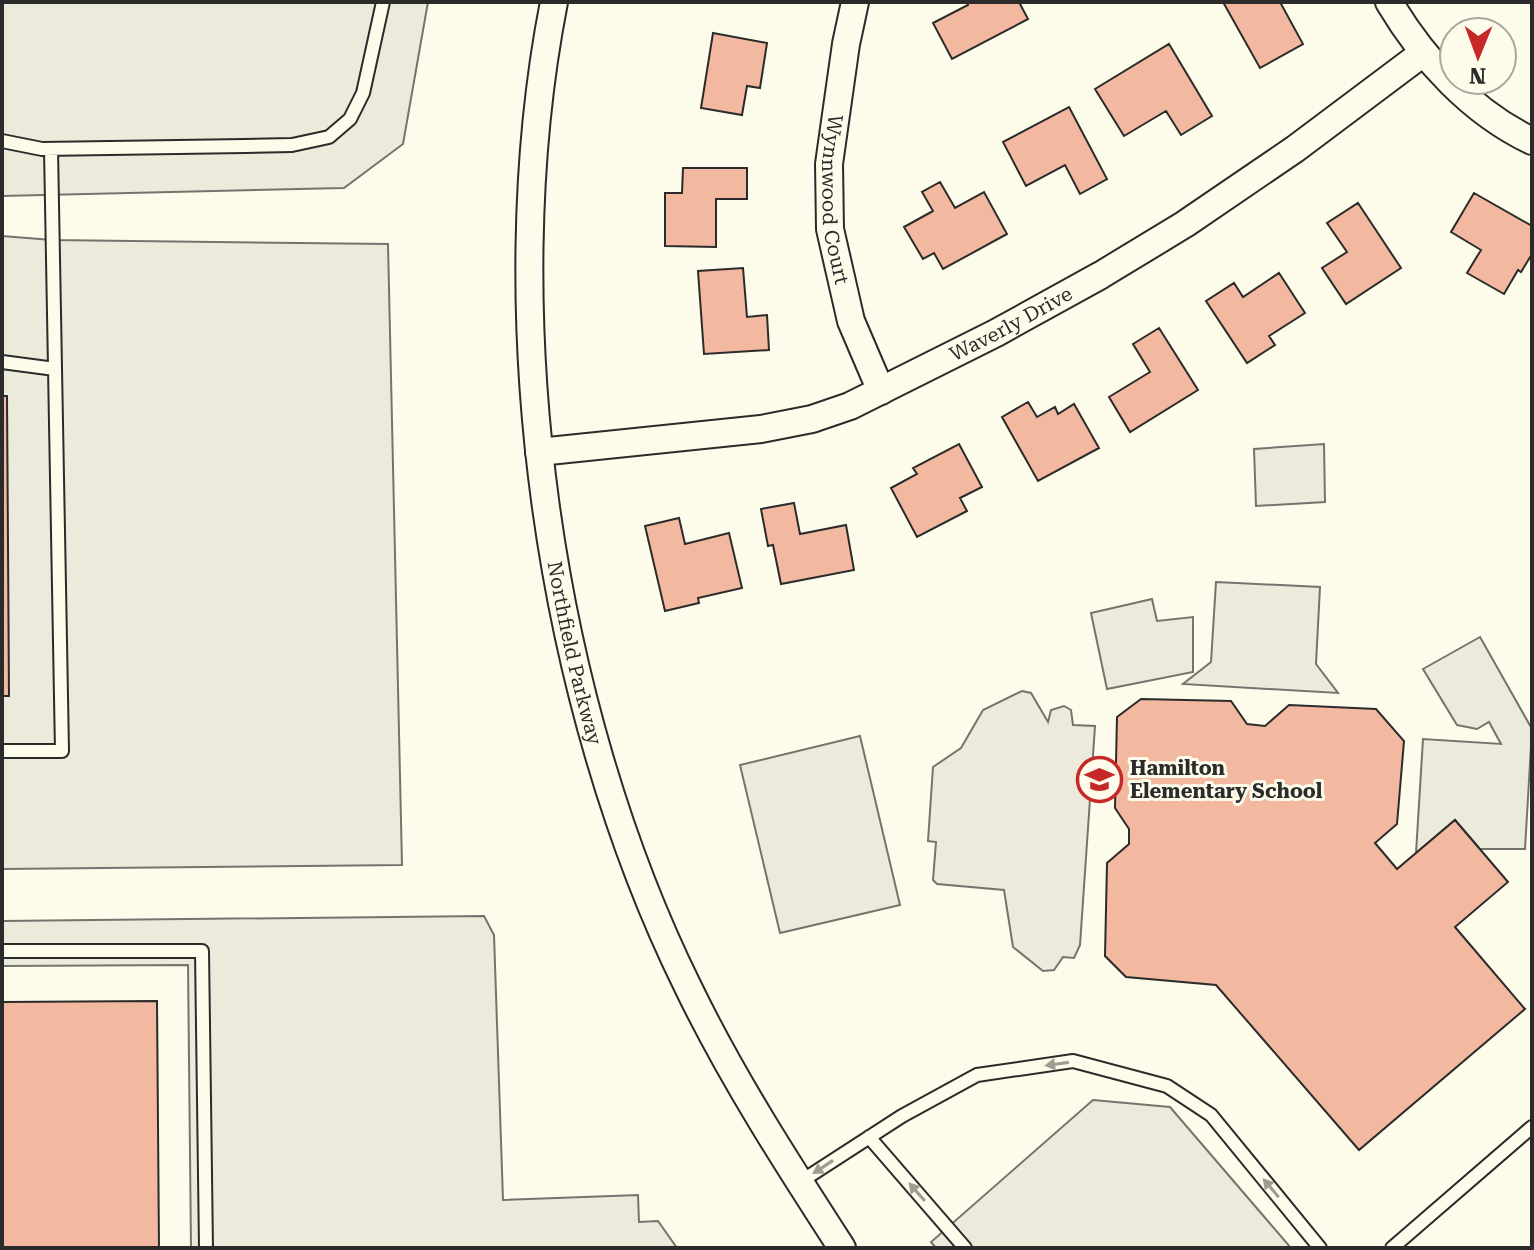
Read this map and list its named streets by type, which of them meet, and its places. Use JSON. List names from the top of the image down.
{
  "streets": {
    "street": ["Wynnwood Court", "Waverly Drive", "Northfield Parkway"]
  },
  "crossings": [
    ["Wynnwood Court", "Waverly Drive"],
    ["Waverly Drive", "Northfield Parkway"]
  ],
  "places": {
    "school or university": ["Hamilton Elementary School"]
  },
  "north": "bottom"
}
